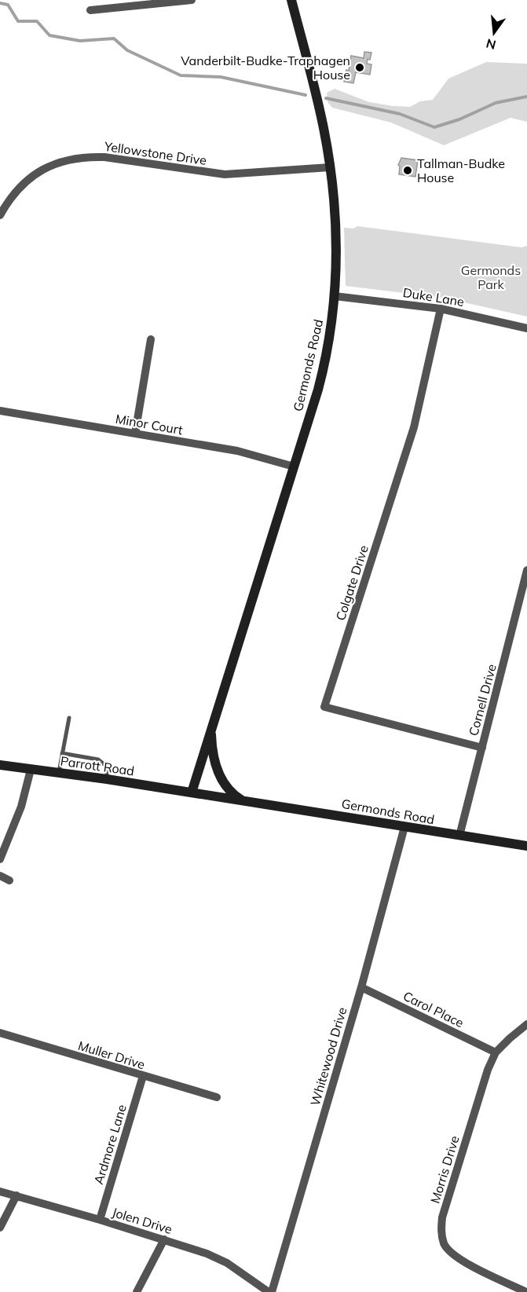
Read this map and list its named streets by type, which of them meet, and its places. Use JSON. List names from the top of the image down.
{
  "streets": {
    "street": [
      "Yellowstone Drive",
      "Duke Lane",
      "Germonds Road",
      "Minor Court",
      "Colgate Drive",
      "Cornell Drive",
      "Parrott Road",
      "Carol Place",
      "Muller Drive",
      "Whitewood Drive",
      "Ardmore Lane",
      "Morris Drive",
      "Jolen Drive"
    ]
  },
  "crossings": [
    ["Yellowstone Drive", "Germonds Road"],
    ["Duke Lane", "Germonds Road"],
    ["Duke Lane", "Colgate Drive"],
    ["Germonds Road", "Minor Court"],
    ["Germonds Road", "Cornell Drive"],
    ["Germonds Road", "Parrott Road"],
    ["Germonds Road", "Whitewood Drive"],
    ["Colgate Drive", "Cornell Drive"],
    ["Carol Place", "Whitewood Drive"],
    ["Carol Place", "Morris Drive"],
    ["Muller Drive", "Ardmore Lane"],
    ["Whitewood Drive", "Jolen Drive"],
    ["Ardmore Lane", "Jolen Drive"]
  ],
  "parks": ["Germonds Park"],
  "places": ["Vanderbilt-Budke-Traphagen House", "Tallman-Budke House"],
  "north": "bottom"
}
